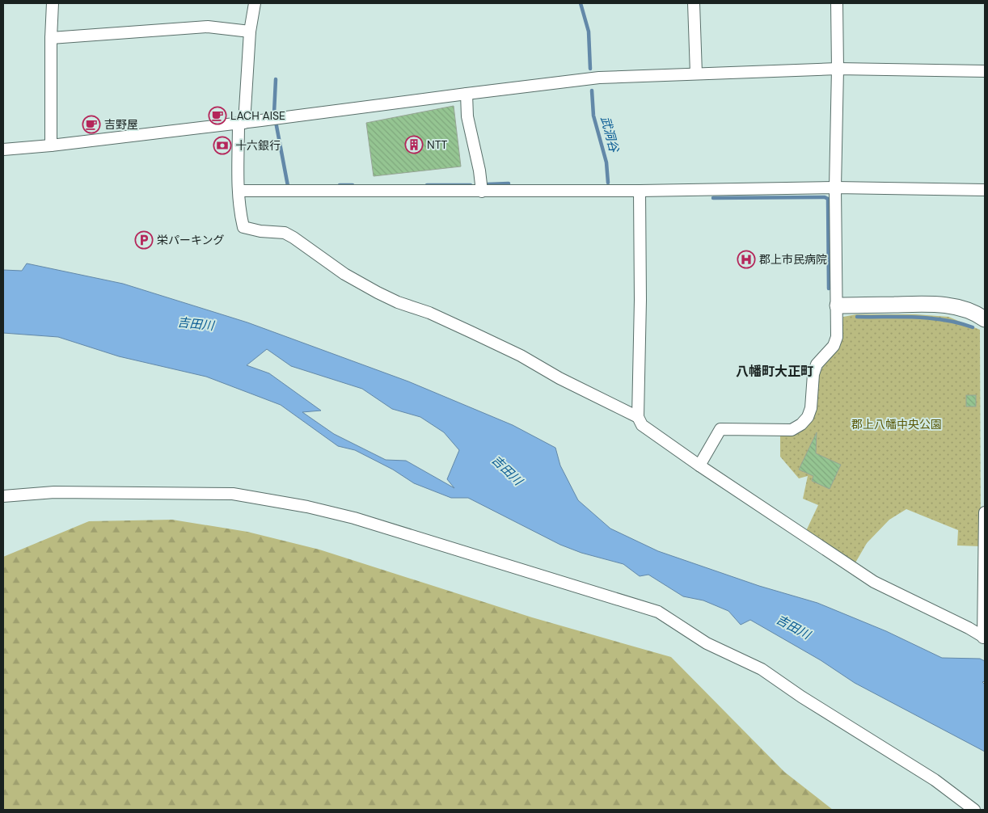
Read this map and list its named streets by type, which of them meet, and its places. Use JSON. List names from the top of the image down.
{
  "districts": ["八幡町大正町"],
  "water": ["武洞谷", "吉田川"],
  "parks": ["郡上八幡中央公園"],
  "places": {
    "cafe": ["LACH AISE", "吉野屋"],
    "building": ["NTT"],
    "bank": ["十六銀行"],
    "parking": ["栄パーキング"],
    "hospital": ["郡上市民病院"]
  }
}
